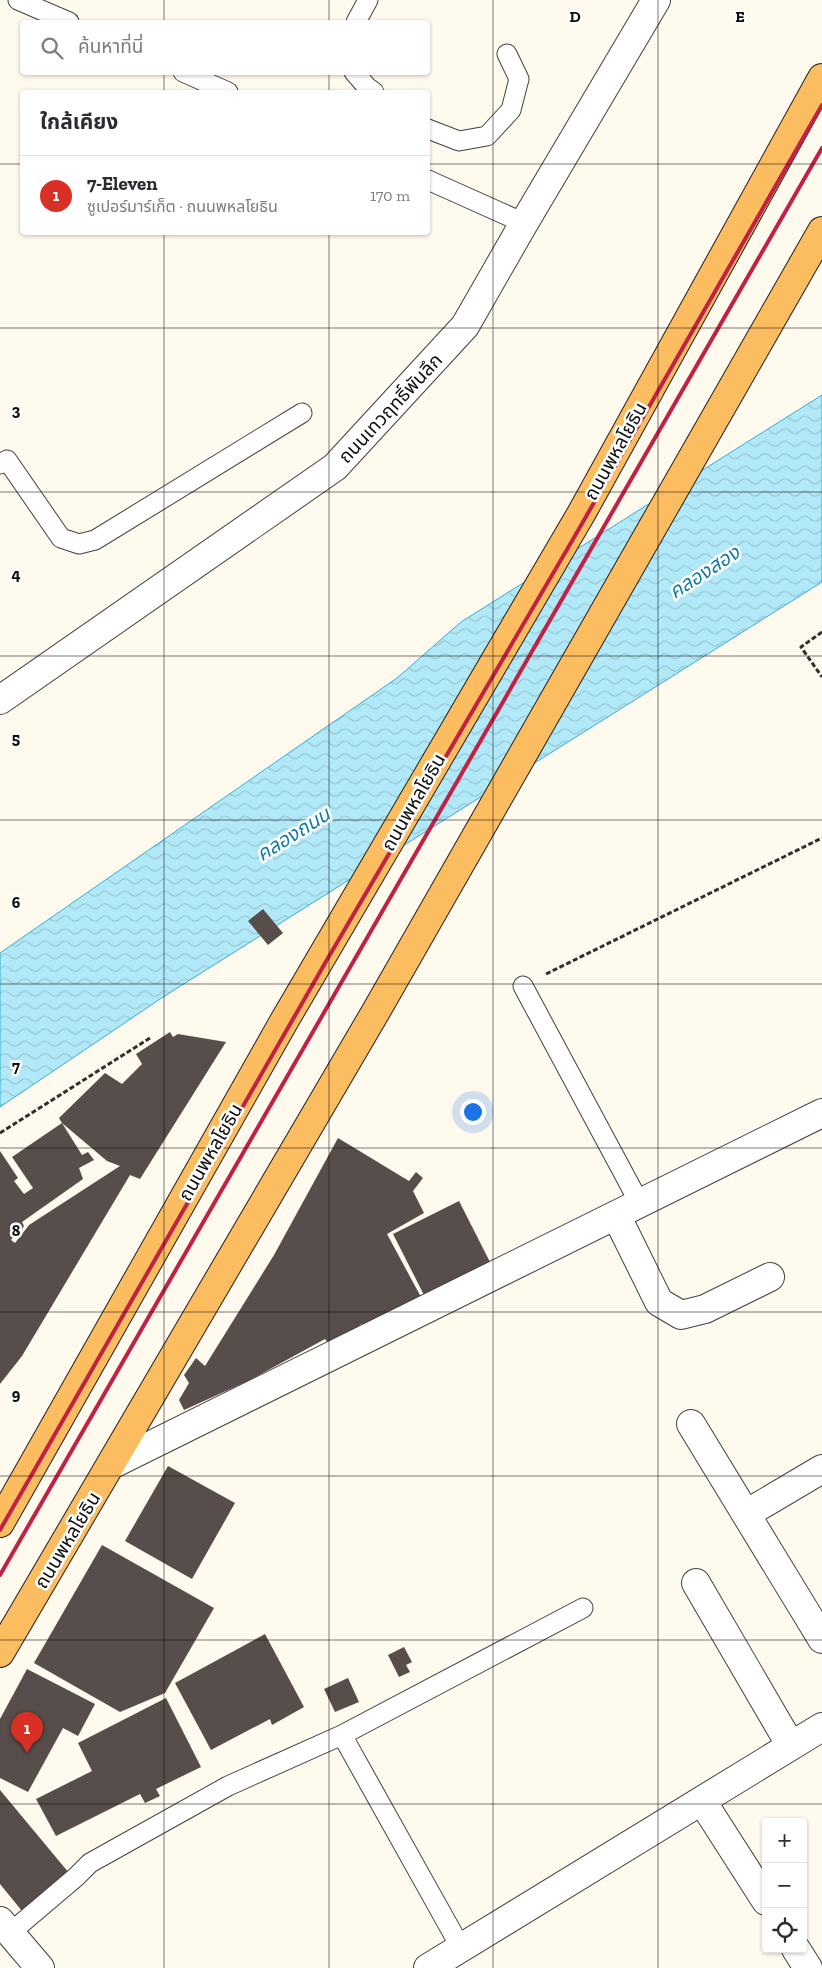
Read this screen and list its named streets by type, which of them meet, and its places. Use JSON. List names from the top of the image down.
{
  "streets": {
    "main road": ["ถนนพหลโยธิน"],
    "street": ["ถนนเทวฤทธิ์พันลึก"]
  },
  "water": ["คลองสอง", "คลองถนน"],
  "page": {
    "search": "ค้นหาที่นี่",
    "heading": "ใกล้เคียง",
    "list": [
      {
        "mark": "1",
        "name": "7-Eleven",
        "note": "ซูเปอร์มาร์เก็ต · ถนนพหลโยธิน",
        "value": "170 m"
      }
    ],
    "pins": "1",
    "map_buttons": ["+", "−"]
  },
  "grid": {
    "columns": ["D", "E"],
    "rows": [
      "3",
      "4",
      "5",
      "6",
      "7",
      "8",
      "9"
    ]
  }
}
